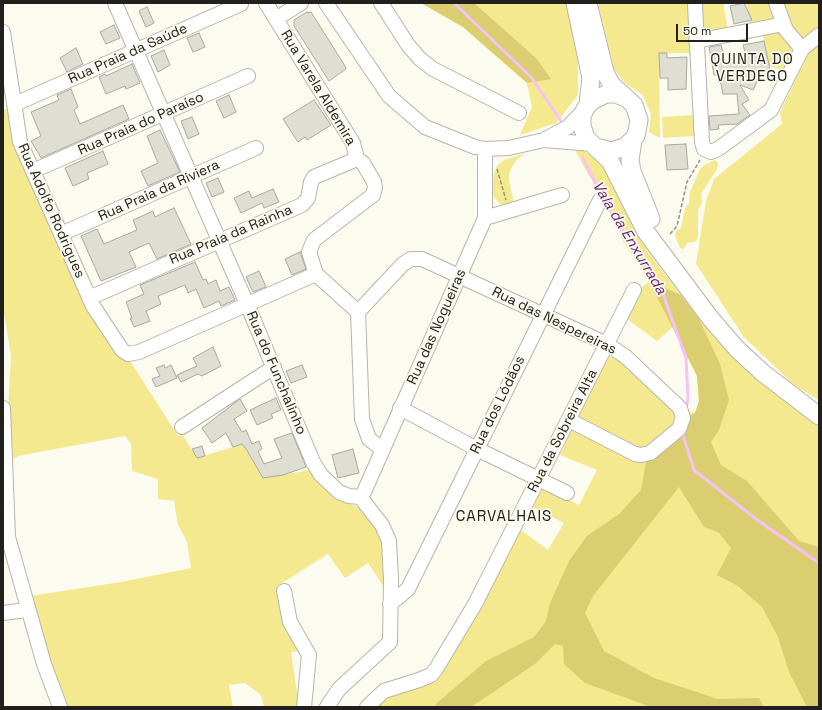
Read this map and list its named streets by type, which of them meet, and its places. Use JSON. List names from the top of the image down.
{
  "streets": {
    "street": [
      "Rua Praia da Saúde",
      "Rua Varela Aldemira",
      "Rua Praia do Paraíso",
      "Rua Praia da Riviera",
      "Rua Adolfo Rodrigues",
      "Rua Praia da Rainha",
      "Rua das Nespereiras",
      "Rua das Nogueiras",
      "Rua do Funchalinho",
      "Rua dos Lódãos",
      "Rua da Sobreira Alta"
    ]
  },
  "crossings": [
    ["Rua Praia da Saúde", "Rua Adolfo Rodrigues"],
    ["Rua Praia da Saúde", "Rua do Funchalinho"],
    ["Rua Varela Aldemira", "Rua Praia da Rainha"],
    ["Rua Praia do Paraíso", "Rua Adolfo Rodrigues"],
    ["Rua Praia do Paraíso", "Rua do Funchalinho"],
    ["Rua Praia da Riviera", "Rua Adolfo Rodrigues"],
    ["Rua Praia da Riviera", "Rua do Funchalinho"],
    ["Rua Adolfo Rodrigues", "Rua Praia da Rainha"],
    ["Rua Adolfo Rodrigues", "Rua do Funchalinho"],
    ["Rua Praia da Rainha", "Rua do Funchalinho"],
    ["Rua das Nespereiras", "Rua das Nogueiras"],
    ["Rua das Nespereiras", "Rua dos Lódãos"],
    ["Rua das Nespereiras", "Rua da Sobreira Alta"],
    ["Rua das Nogueiras", "Rua do Funchalinho"]
  ],
  "districts": ["QUINTA DO VERDEGO", "CARVALHAIS"],
  "water": ["Vala da Enxurrada"],
  "scale_bar": "50 m"
}
